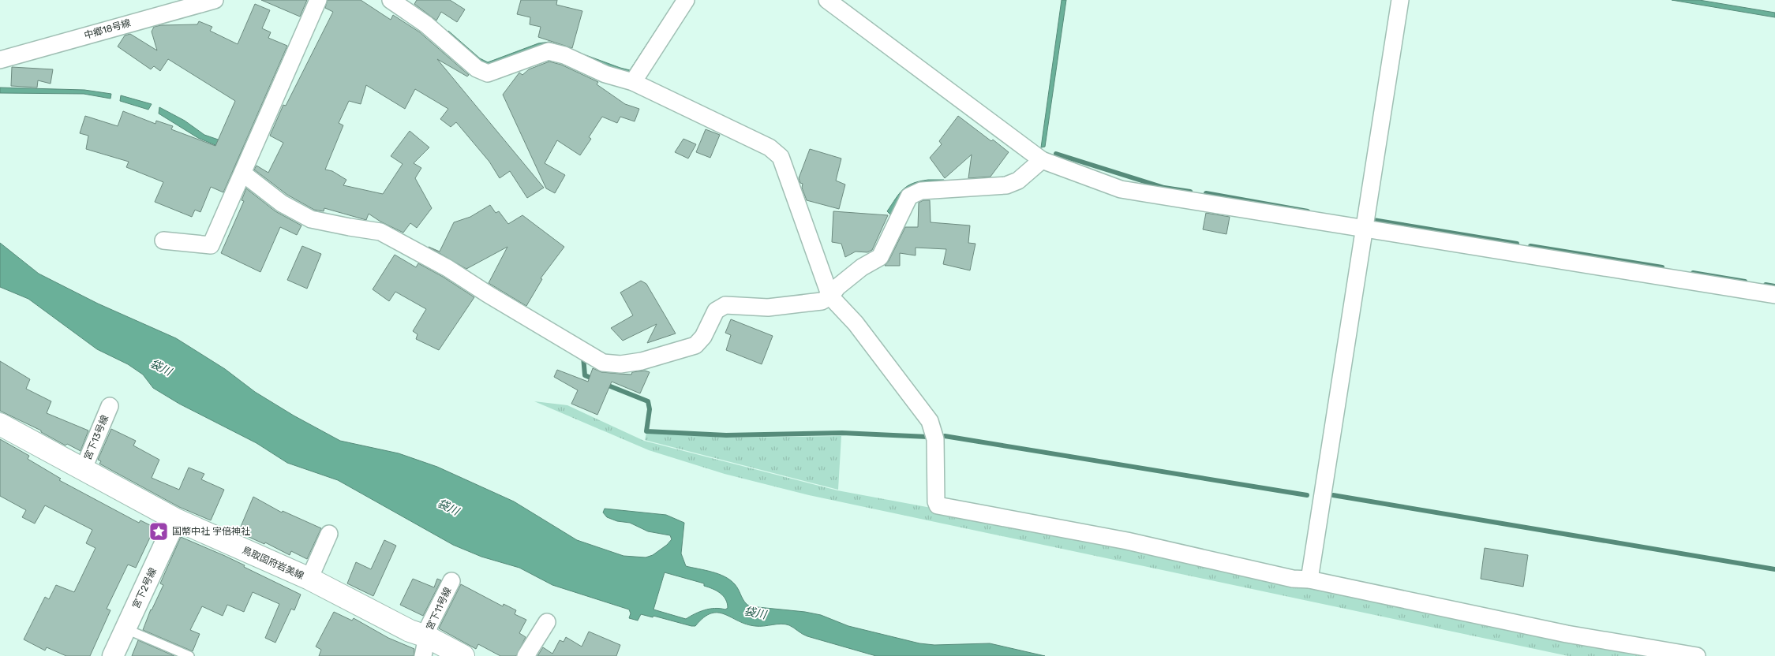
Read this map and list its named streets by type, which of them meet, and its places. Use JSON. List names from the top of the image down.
{
  "streets": {
    "main road": ["鳥取国府岩美線"],
    "street": [
      "中郷18号線",
      "宮下13号線",
      "宮下2号線",
      "宮下11号線"
    ]
  },
  "crossings": [
    ["宮下13号線", "鳥取国府岩美線"],
    ["鳥取国府岩美線", "宮下2号線"],
    ["鳥取国府岩美線", "宮下11号線"]
  ],
  "water": ["袋川"],
  "places": {
    "place": ["国幣中社 宇倍神社"]
  }
}
